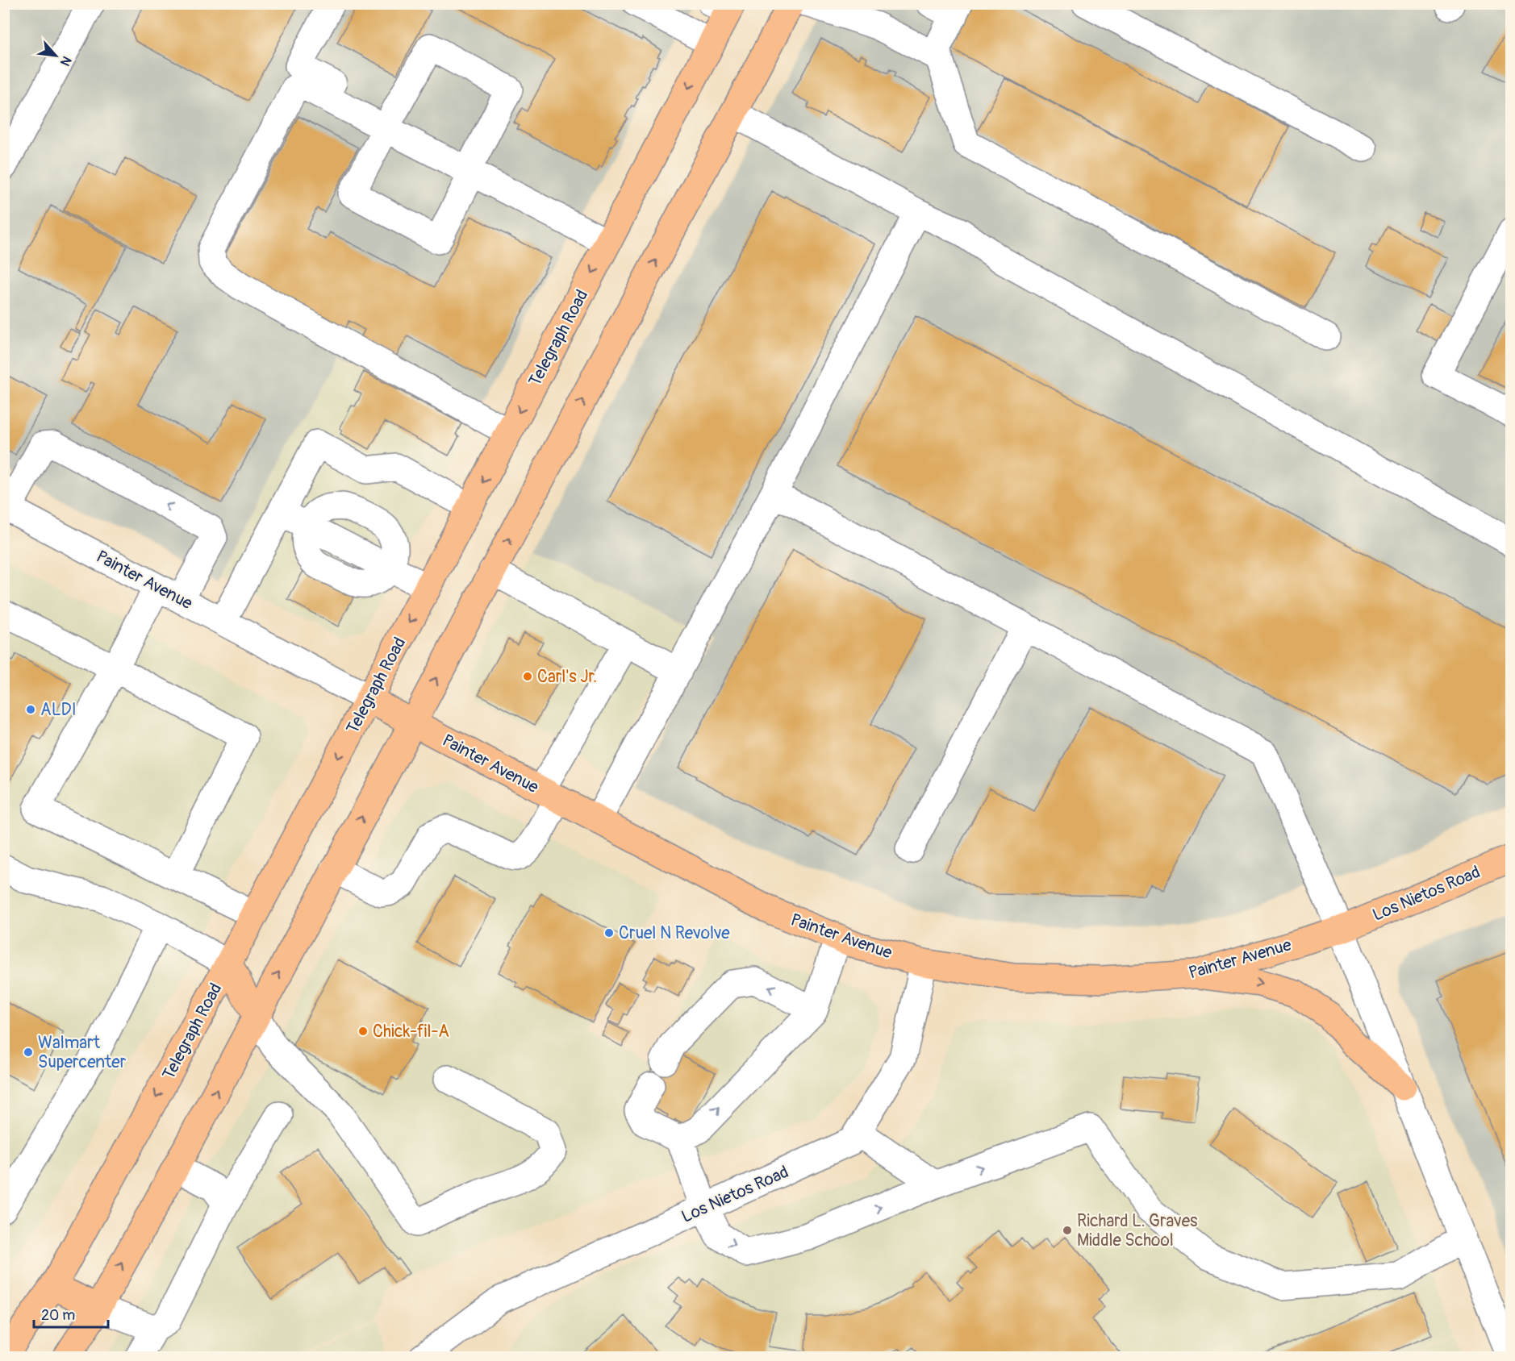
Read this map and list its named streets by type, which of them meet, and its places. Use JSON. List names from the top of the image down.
{
  "streets": {
    "main road": ["Telegraph Road", "Painter Avenue", "Los Nietos Road"]
  },
  "crossings": [
    ["Telegraph Road", "Painter Avenue"],
    ["Painter Avenue", "Los Nietos Road"]
  ],
  "places": [
    "Carl's Jr.",
    "ALDI",
    "Cruel N Revolve",
    "Chick-fil-A",
    "Walmart Supercenter",
    "Richard L. Graves Middle School"
  ],
  "scale_bar": "20 m",
  "north": "bottom right"
}
